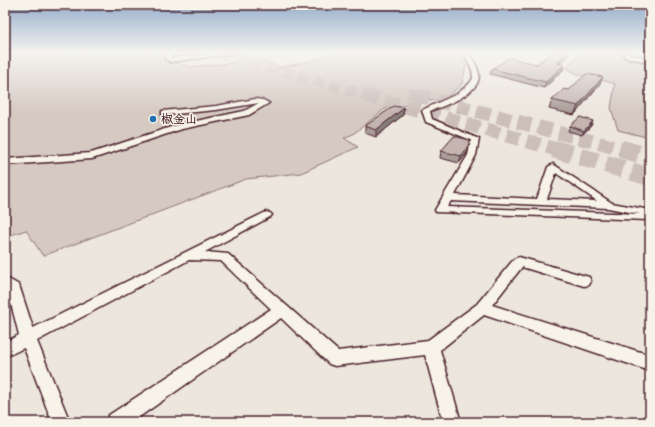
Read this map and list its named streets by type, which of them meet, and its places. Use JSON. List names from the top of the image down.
{
  "places": ["椒金山"]
}
